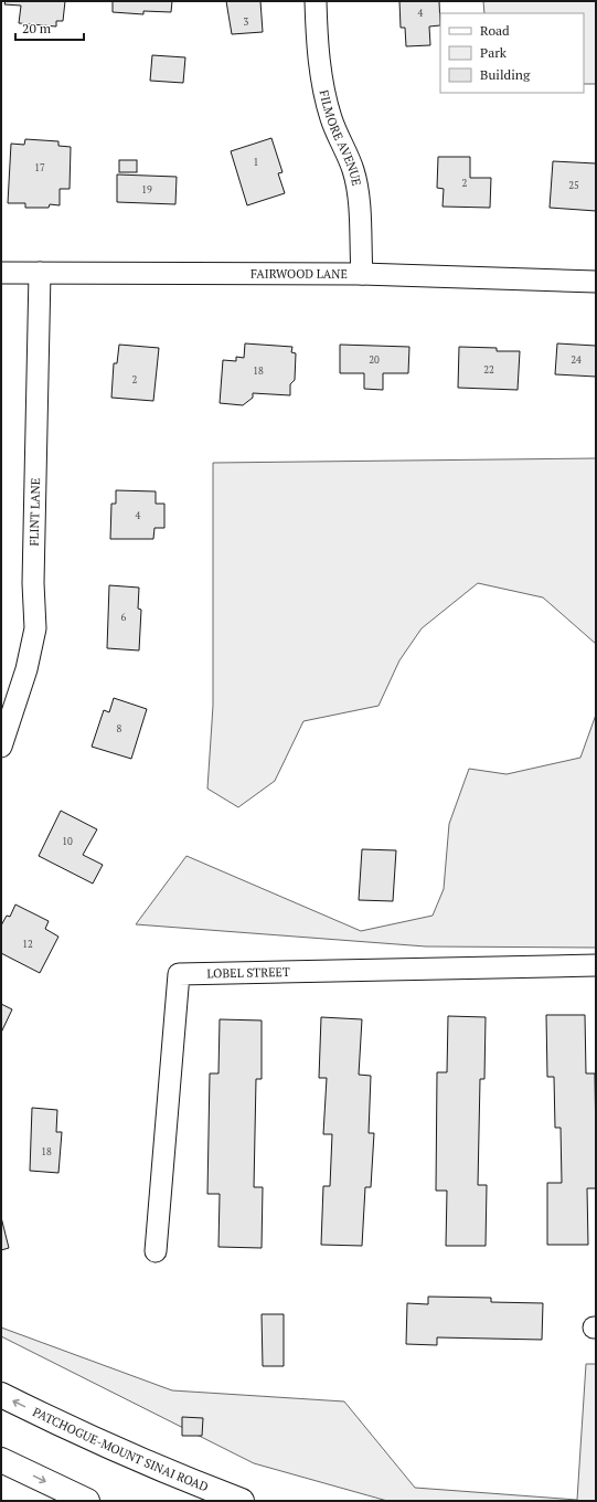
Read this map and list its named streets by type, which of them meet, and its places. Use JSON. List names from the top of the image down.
{
  "streets": {
    "highway": ["PATCHOGUE-MOUNT SINAI ROAD"],
    "street": [
      "FILMORE AVENUE",
      "FAIRWOOD LANE",
      "FLINT LANE",
      "LOBEL STREET"
    ]
  },
  "crossings": [
    ["FILMORE AVENUE", "FAIRWOOD LANE"],
    ["FAIRWOOD LANE", "FLINT LANE"]
  ],
  "house_numbers": [
    "4",
    "3",
    "1",
    "17",
    "2",
    "25",
    "19",
    "20",
    "24",
    "22",
    "18",
    "2",
    "4",
    "6",
    "8",
    "10",
    "12",
    "18"
  ],
  "legend": ["Road", "Park", "Building"],
  "scale_bar": "20 m"
}
